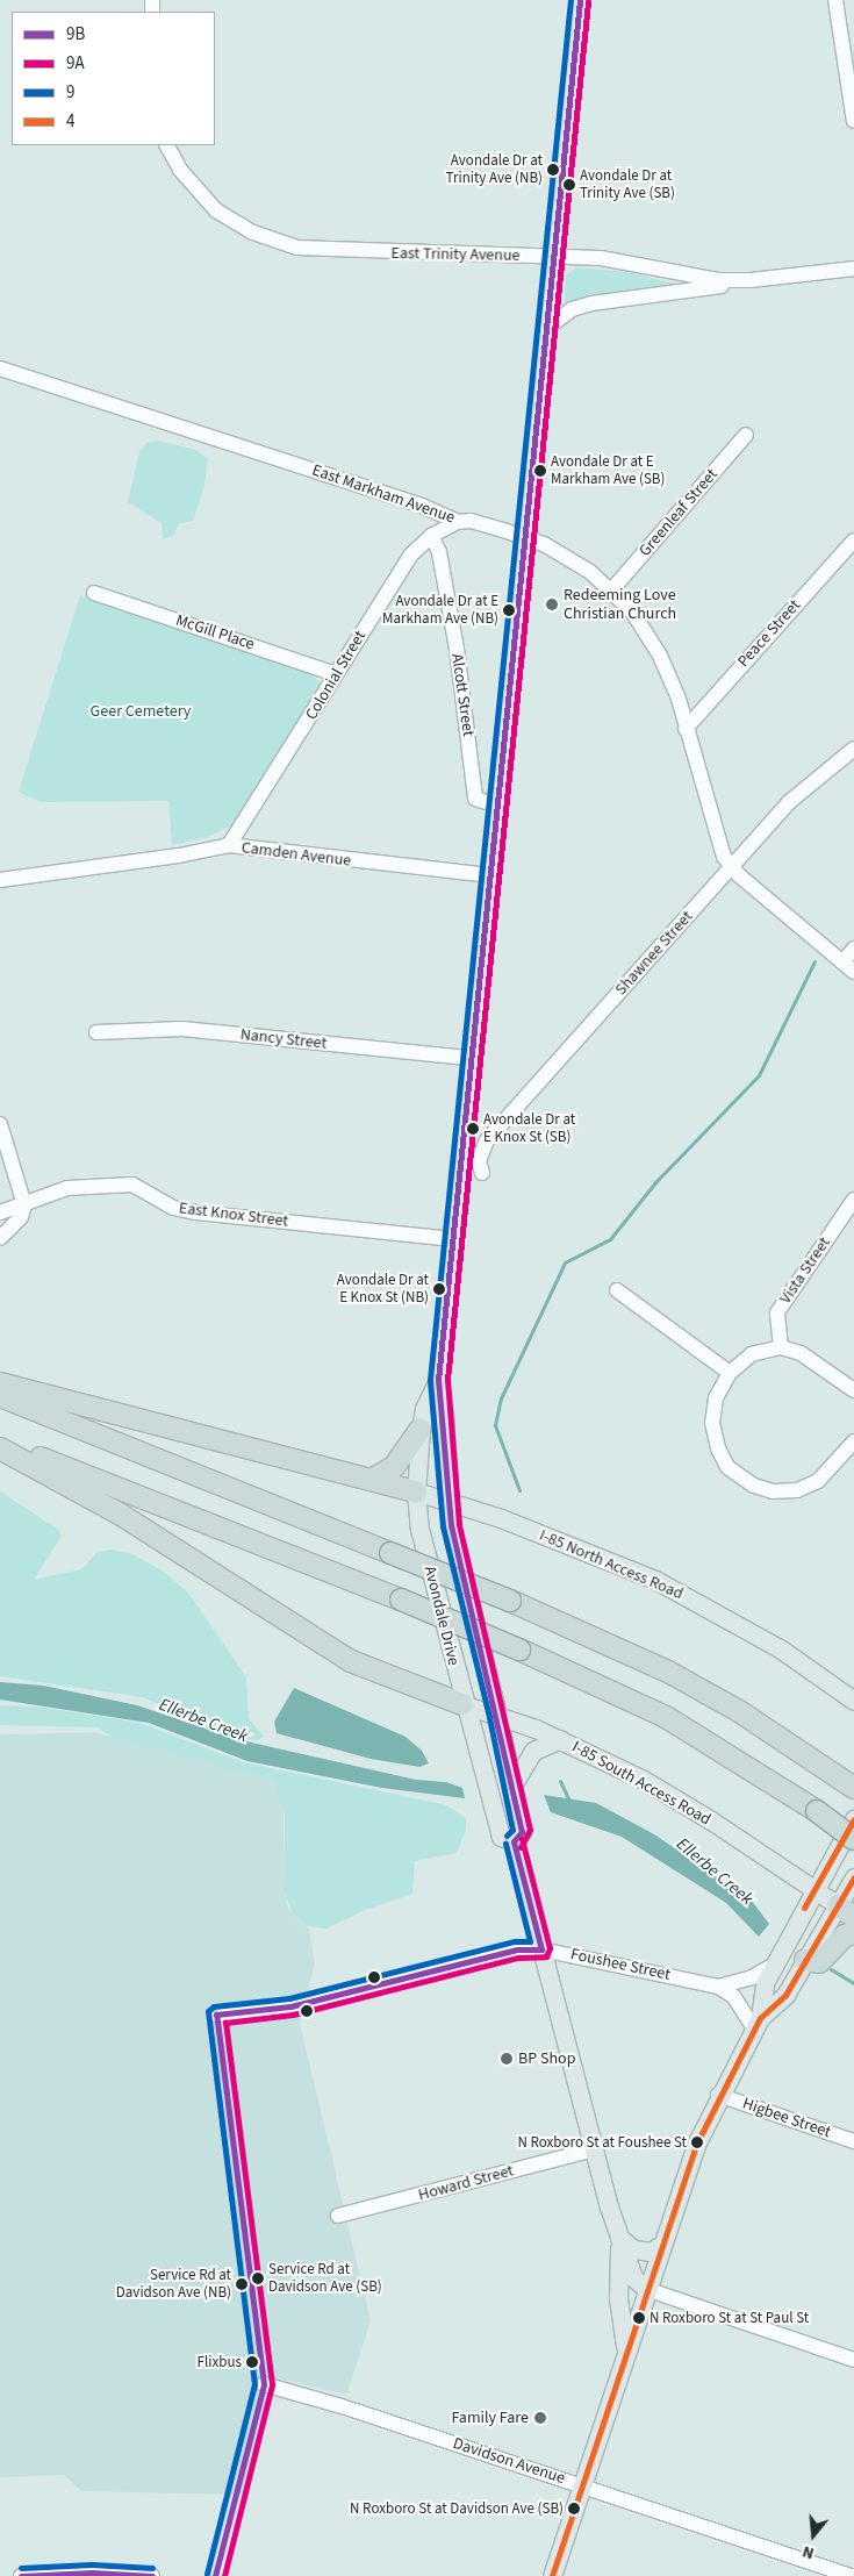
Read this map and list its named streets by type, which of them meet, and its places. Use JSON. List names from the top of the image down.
{
  "streets": {
    "main road": ["I-85 North Access Road", "Avondale Drive", "I-85 South Access Road"],
    "street": [
      "East Trinity Avenue",
      "East Markham Avenue",
      "Greenleaf Street",
      "McGill Place",
      "Peace Street",
      "Colonial Street",
      "Alcott Street",
      "Camden Avenue",
      "Shawnee Street",
      "Nancy Street",
      "East Knox Street",
      "Vista Street",
      "Foushee Street",
      "Higbee Street",
      "Howard Street",
      "Davidson Avenue"
    ]
  },
  "crossings": [
    ["East Trinity Avenue", "Avondale Drive"],
    ["East Markham Avenue", "Greenleaf Street"],
    ["East Markham Avenue", "Peace Street"],
    ["East Markham Avenue", "Colonial Street"],
    ["East Markham Avenue", "Shawnee Street"],
    ["East Markham Avenue", "Avondale Drive"],
    ["McGill Place", "Colonial Street"],
    ["Colonial Street", "Alcott Street"],
    ["Colonial Street", "Camden Avenue"],
    ["Alcott Street", "Avondale Drive"],
    ["Camden Avenue", "Avondale Drive"],
    ["Nancy Street", "Avondale Drive"],
    ["East Knox Street", "Avondale Drive"],
    ["I-85 North Access Road", "Avondale Drive"],
    ["Avondale Drive", "I-85 South Access Road"],
    ["Avondale Drive", "Foushee Street"],
    ["Avondale Drive", "Howard Street"]
  ],
  "water": ["Ellerbe Creek"],
  "parks": ["Geer Cemetery"],
  "places": [
    "Avondale Dr at Trinity Ave (NB)",
    "Avondale Dr at Trinity Ave (SB)",
    "Avondale Dr at E Markham Ave (SB)",
    "Redeeming Love Christian Church",
    "Avondale Dr at E Markham Ave (NB)",
    "Avondale Dr at E Knox St (SB)",
    "Avondale Dr at E Knox St (NB)",
    "BP Shop",
    "N Roxboro St at Foushee St",
    "Service Rd at Davidson Ave (SB)",
    "Service Rd at Davidson Ave (NB)",
    "N Roxboro St at St Paul St",
    "Flixbus",
    "Family Fare",
    "N Roxboro St at Davidson Ave (SB)"
  ],
  "lines": [
    "transit line 9B",
    "transit line 9",
    "transit line 9A",
    "transit line 4"
  ],
  "legend": [
    "9B",
    "9A",
    "9",
    "4"
  ],
  "north": "bottom"
}
